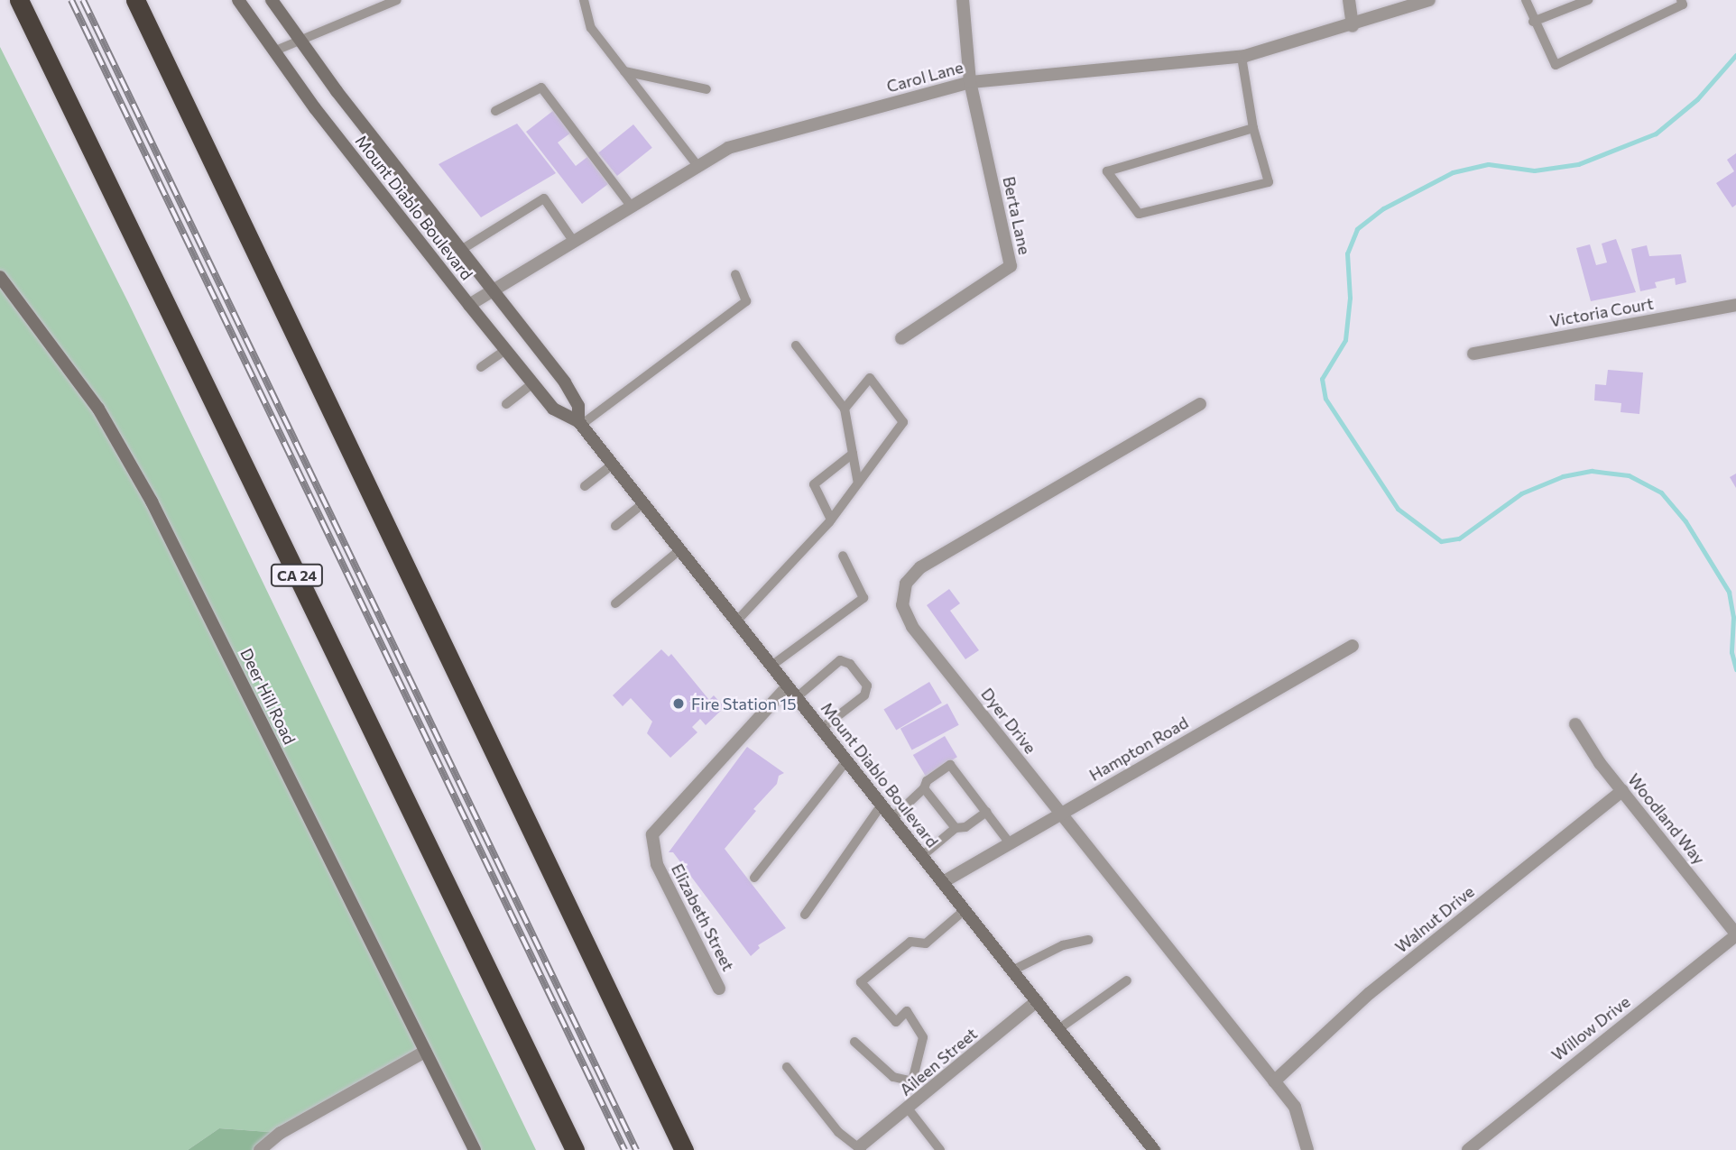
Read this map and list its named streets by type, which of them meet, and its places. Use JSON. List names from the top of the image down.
{
  "streets": {
    "highway": ["CA 24"],
    "main road": ["Mount Diablo Boulevard", "Deer Hill Road"],
    "street": [
      "Carol Lane",
      "Berta Lane",
      "Victoria Court",
      "Dyer Drive",
      "Hampton Road",
      "Woodland Way",
      "Elizabeth Street",
      "Walnut Drive",
      "Willow Drive",
      "Aileen Street"
    ]
  },
  "crossings": [
    ["Carol Lane", "Mount Diablo Boulevard"],
    ["Carol Lane", "Berta Lane"],
    ["Mount Diablo Boulevard", "Hampton Road"],
    ["Mount Diablo Boulevard", "Elizabeth Street"],
    ["Mount Diablo Boulevard", "Aileen Street"],
    ["Dyer Drive", "Hampton Road"],
    ["Dyer Drive", "Walnut Drive"],
    ["Woodland Way", "Walnut Drive"],
    ["Woodland Way", "Willow Drive"]
  ],
  "places": ["Fire Station 15"]
}
